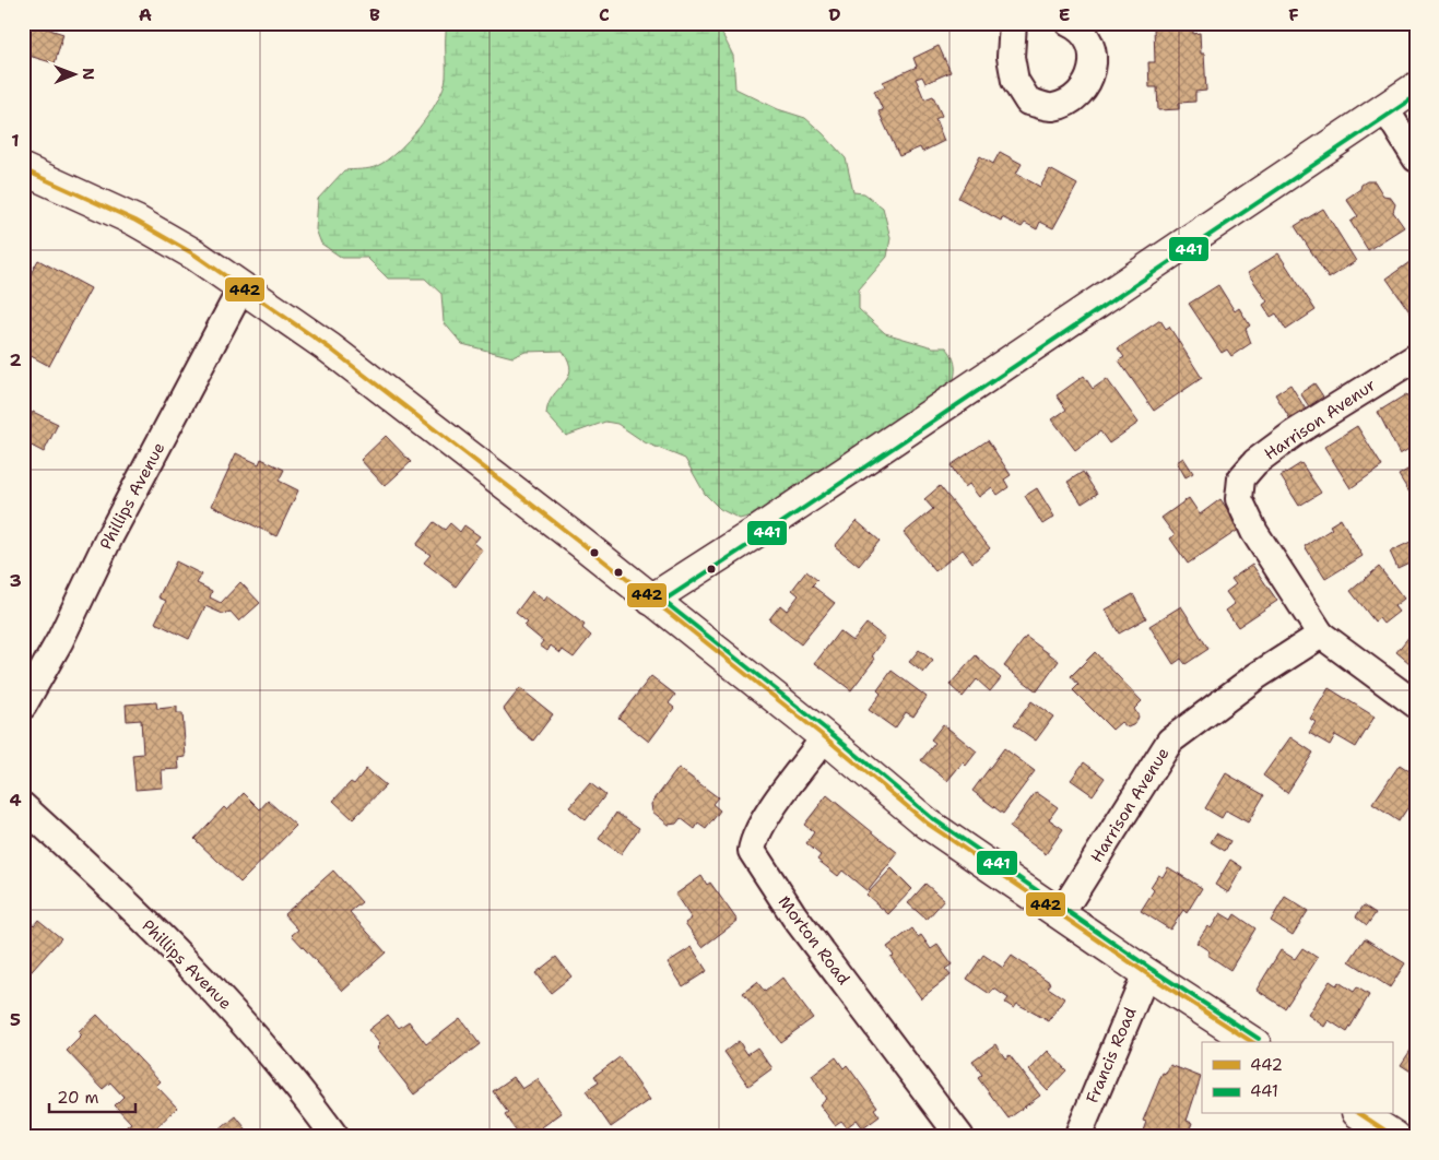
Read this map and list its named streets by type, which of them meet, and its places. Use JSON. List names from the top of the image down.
{
  "streets": {
    "street": [
      "Harrison Avenur",
      "Phillips Avenue",
      "Harrison Avenue",
      "Morton Road",
      "Francis Road"
    ]
  },
  "crossings": [
    ["Harrison Avenur", "Harrison Avenue"]
  ],
  "lines": ["transit line 441", "transit line 442"],
  "legend": ["442", "441"],
  "scale_bar": "20 m",
  "north": "right",
  "grid": {
    "columns": [
      "A",
      "B",
      "C",
      "D",
      "E",
      "F"
    ],
    "rows": [
      "1",
      "2",
      "3",
      "4",
      "5"
    ]
  }
}
